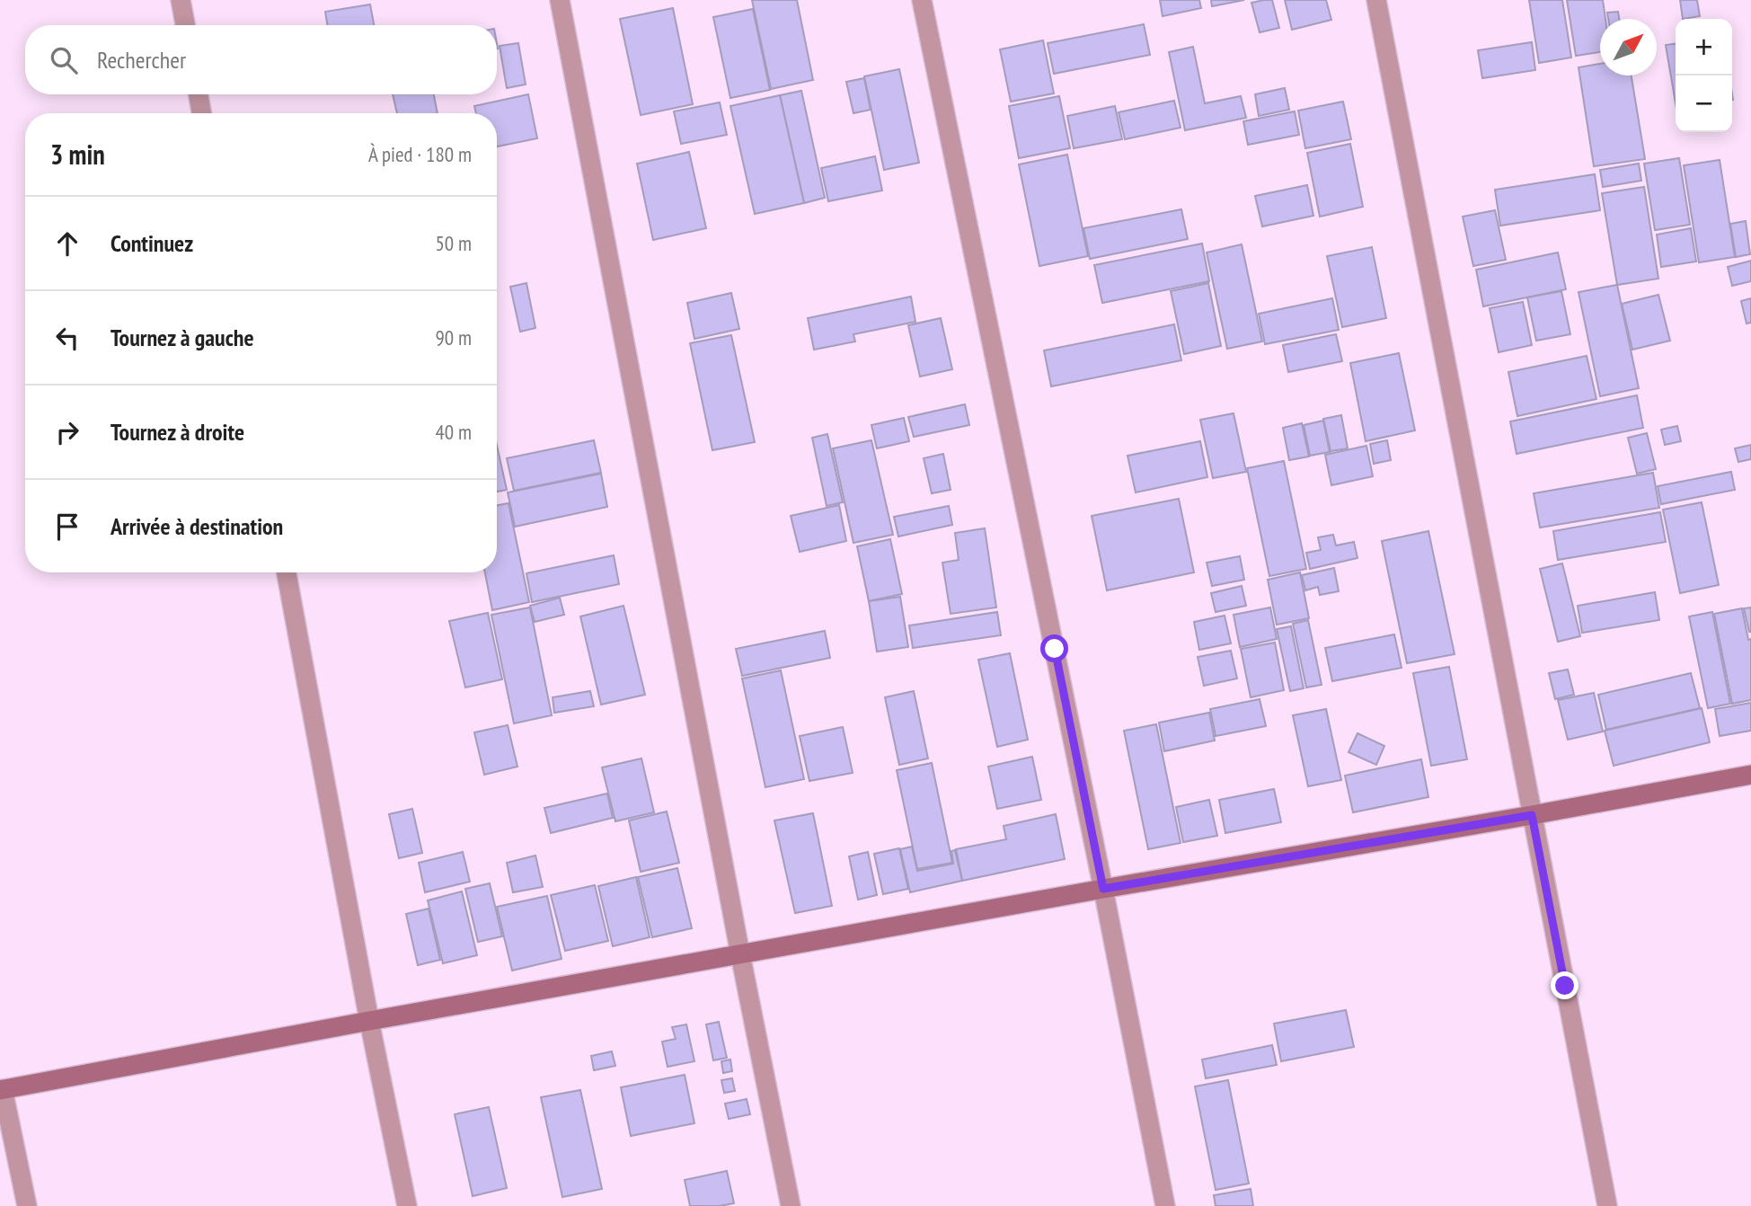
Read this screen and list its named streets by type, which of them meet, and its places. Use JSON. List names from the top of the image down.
{
  "north": "top right",
  "page": {
    "map_buttons": ["+", "−"],
    "search": "Rechercher",
    "heading": ["3 min", "À pied · 180 m"],
    "list": [
      ["Continuez", "50 m"],
      ["Tournez à gauche", "90 m"],
      ["Tournez à droite", "40 m"],
      "Arrivée à destination"
    ]
  }
}
